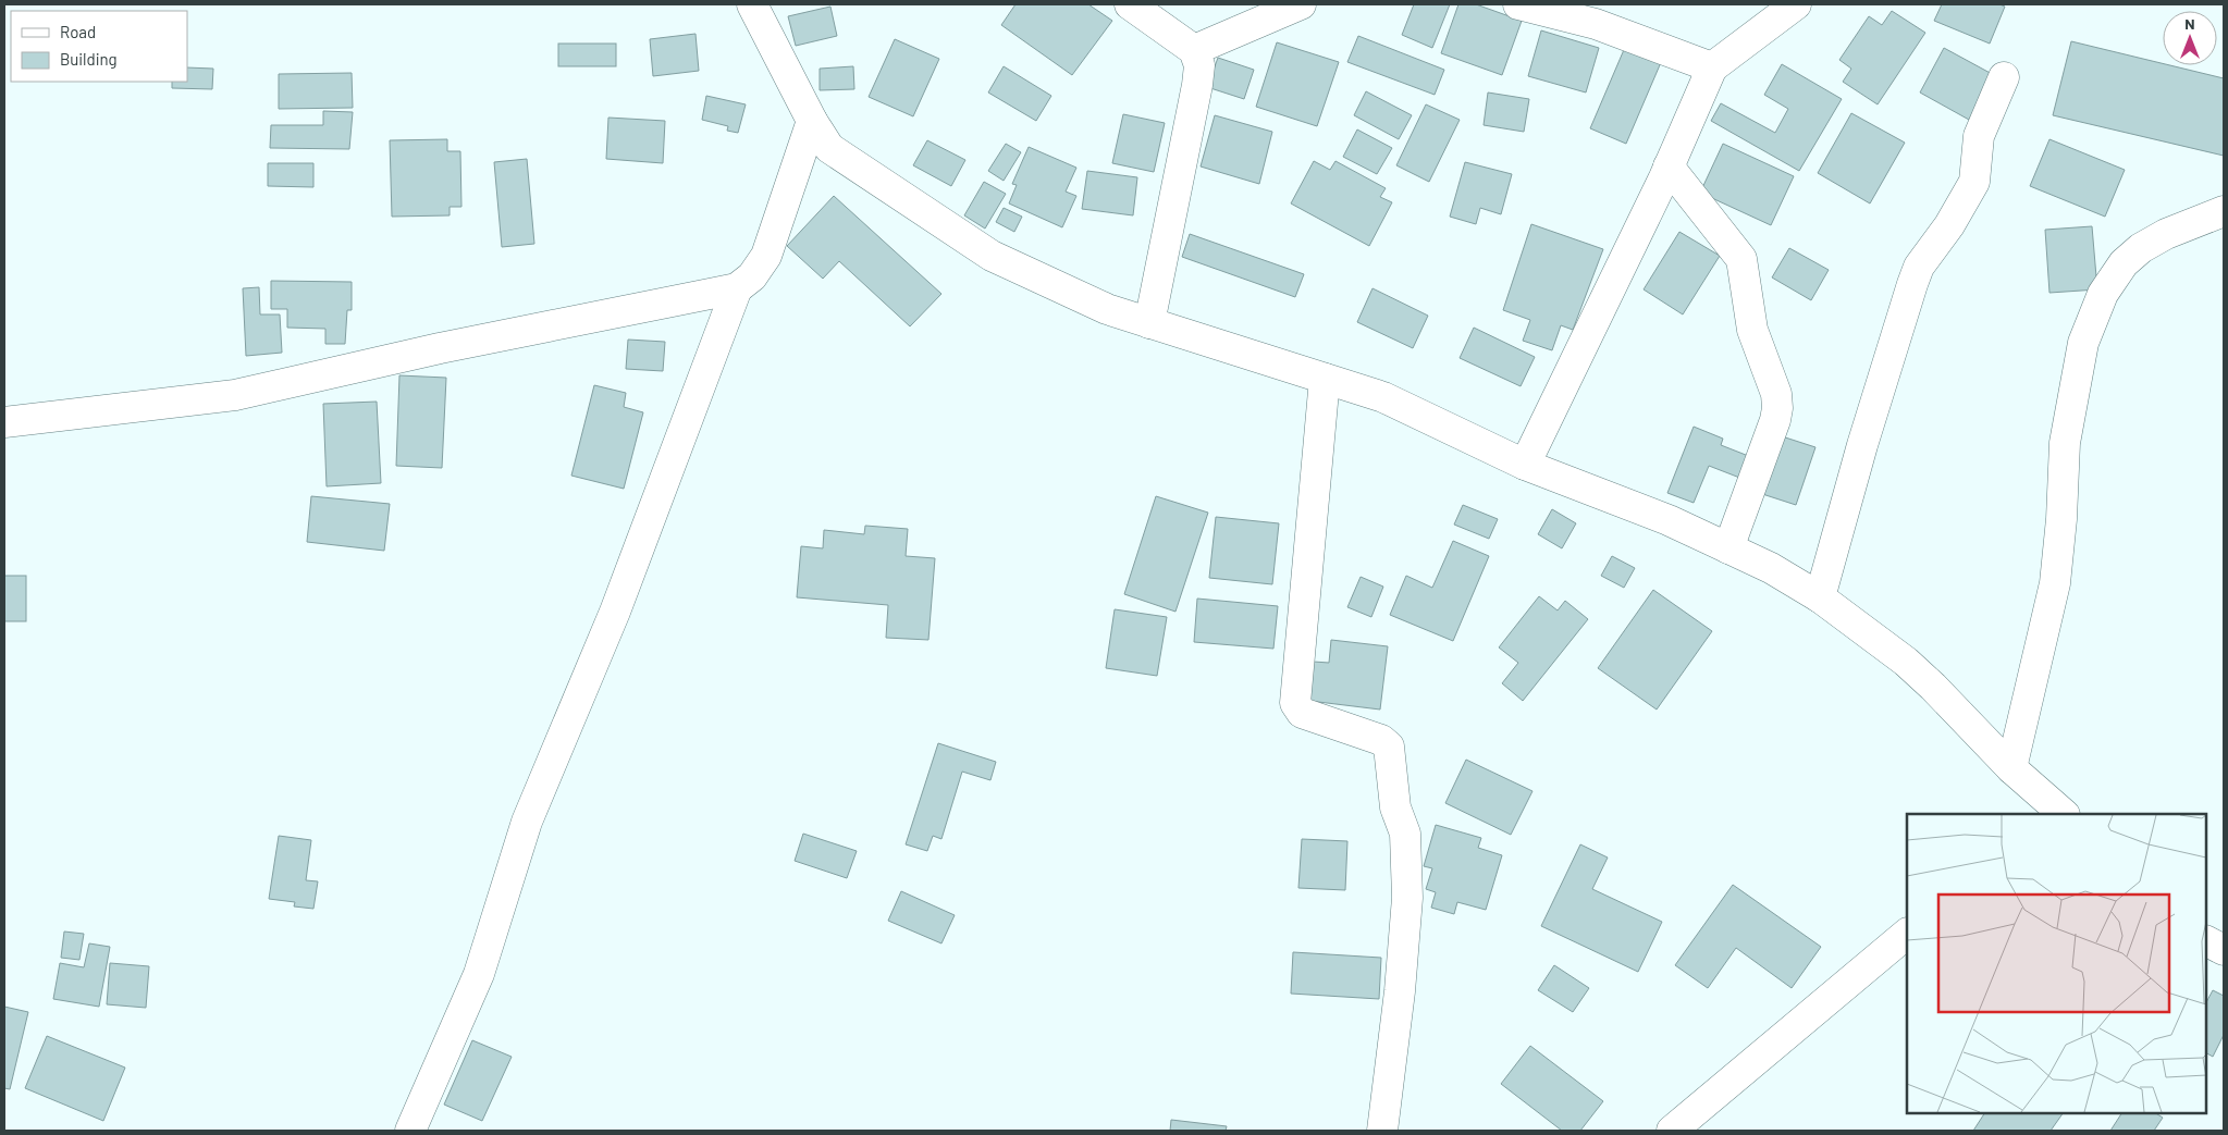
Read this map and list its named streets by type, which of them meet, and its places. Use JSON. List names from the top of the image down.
{
  "legend": ["Road", "Building"],
  "north": "top"
}
